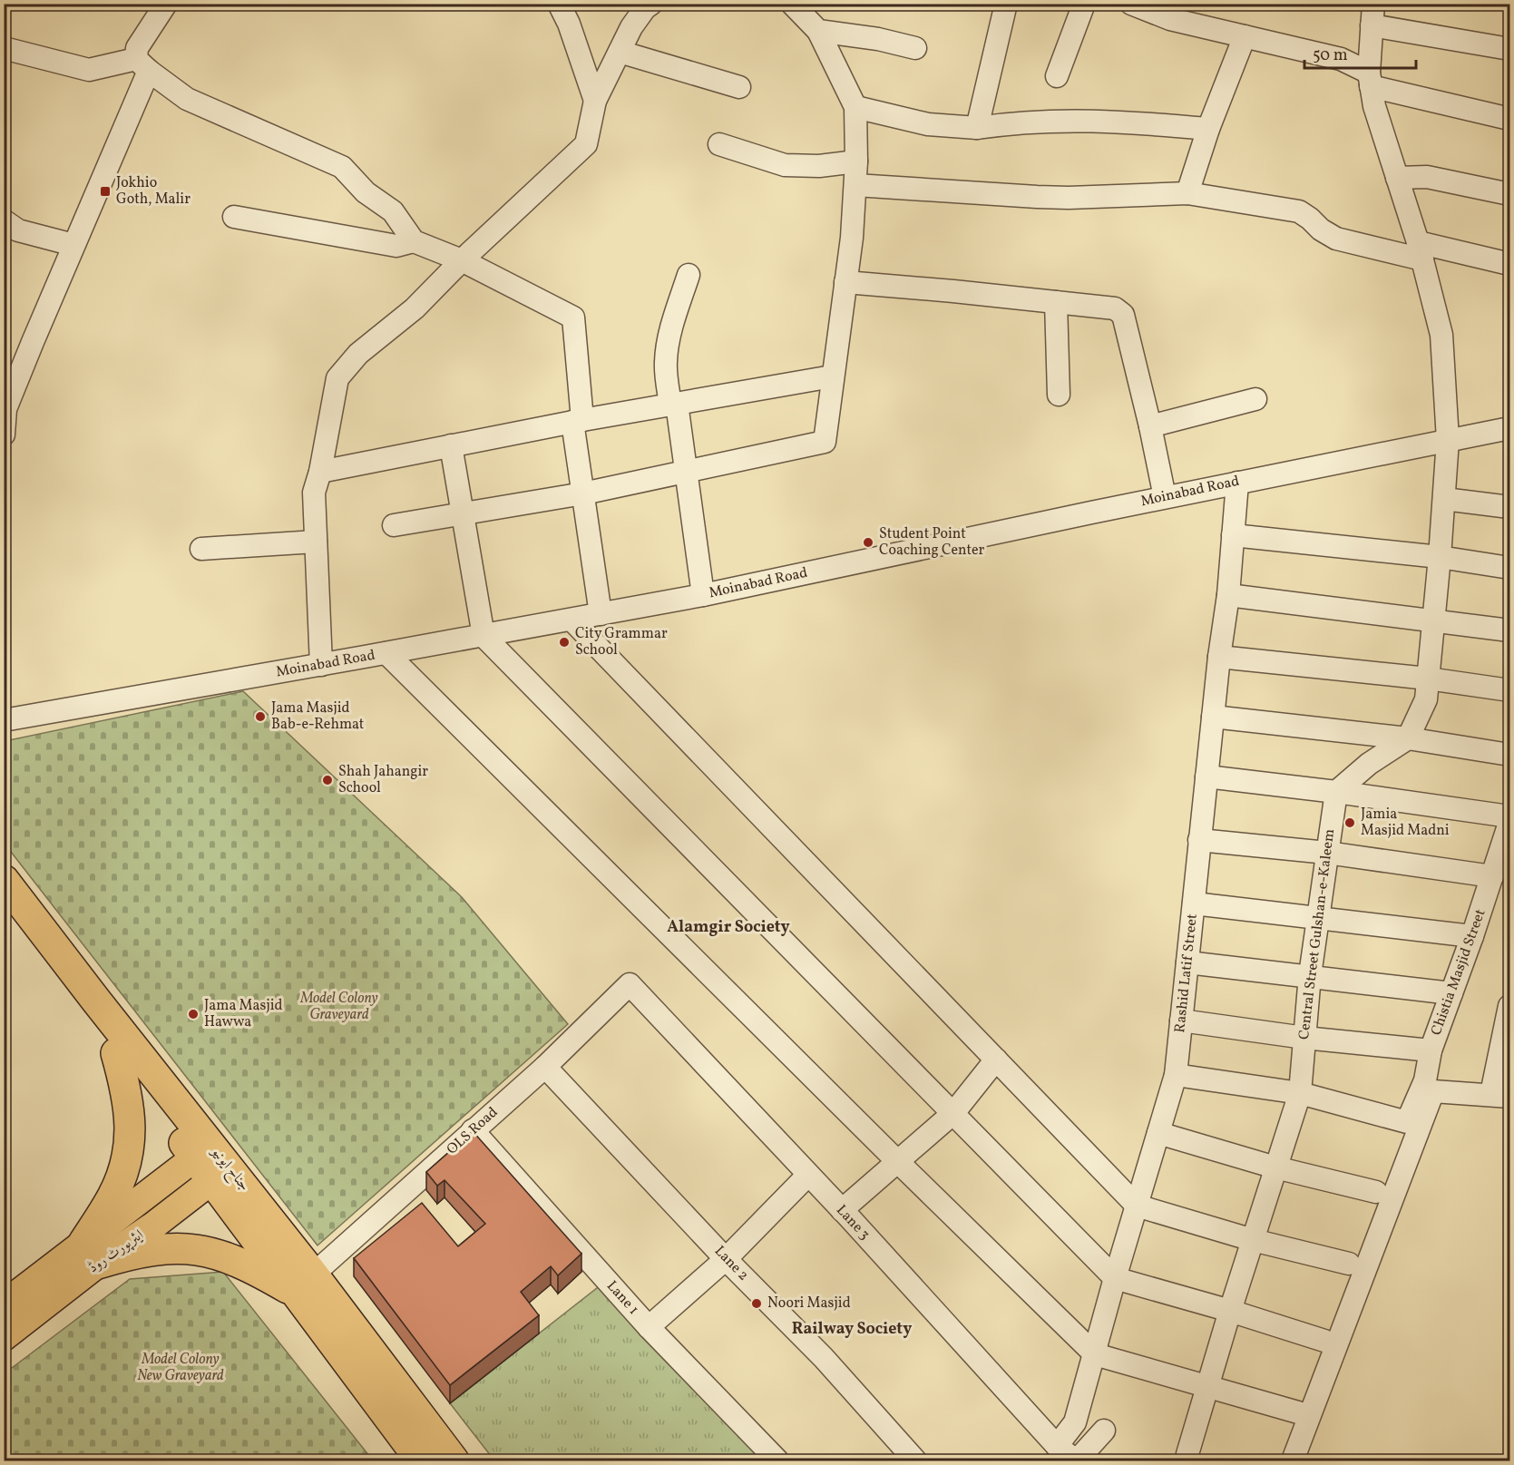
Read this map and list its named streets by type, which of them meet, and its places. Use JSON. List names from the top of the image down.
{
  "streets": {
    "highway": ["جناح ایونیو"],
    "main road": ["ایئرپورٹ روڈ"],
    "street": [
      "Moinabad Road",
      "Central Street Gulshan-e-Kaleem",
      "Chistia Masjid Street",
      "Rashid Latif Street",
      "OLS Road",
      "Lane 3",
      "Lane 2",
      "Lane 1"
    ]
  },
  "crossings": [
    ["Moinabad Road", "Rashid Latif Street"],
    ["Central Street Gulshan-e-Kaleem", "Chistia Masjid Street"],
    ["Rashid Latif Street", "Lane 3"],
    ["OLS Road", "جناح ایونیو"],
    ["OLS Road", "Lane 3"],
    ["OLS Road", "Lane 2"],
    ["OLS Road", "Lane 1"],
    ["جناح ایونیو", "ایئرپورٹ روڈ"]
  ],
  "districts": ["Alamgir Society", "Railway Society"],
  "parks": ["Model Colony Graveyard", "Model Colony New Graveyard"],
  "places": {
    "transit": ["Jokhio Goth, Malir"],
    "other": [
      "Student Point Coaching Center",
      "City Grammar School",
      "Jama Masjid Bab-e-Rehmat",
      "Shah Jahangir School",
      "Jamia Masjid Madni",
      "Jama Masjid Hawwa",
      "Noori Masjid"
    ]
  },
  "scale_bar": "50 m"
}
